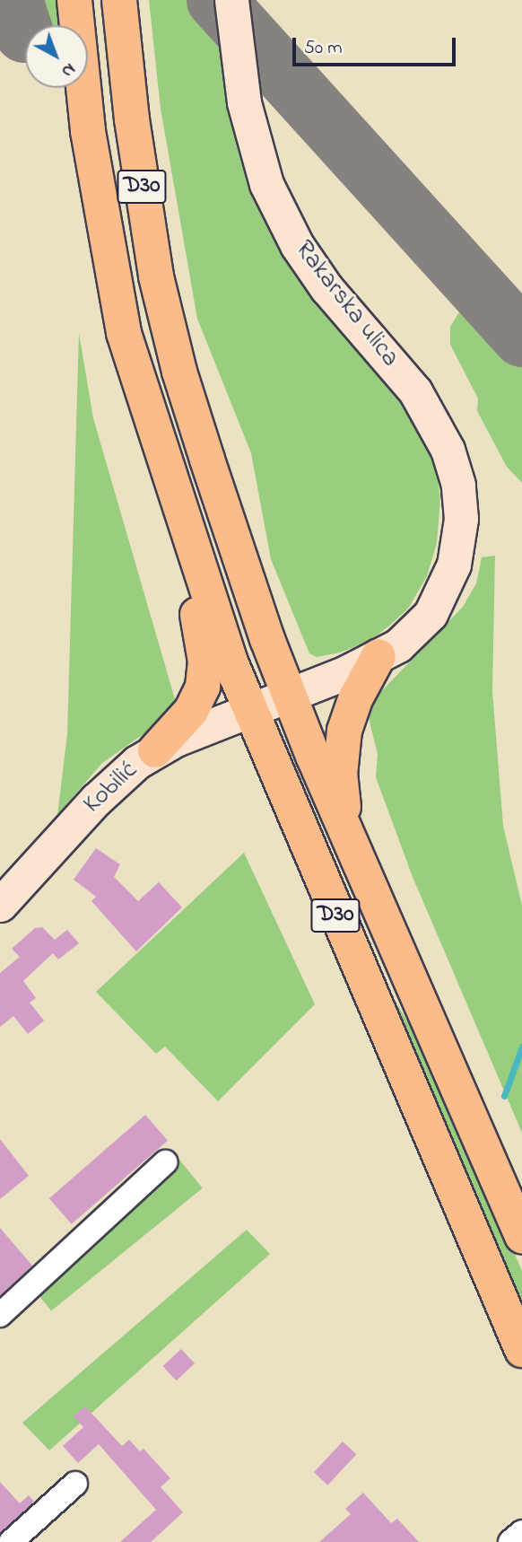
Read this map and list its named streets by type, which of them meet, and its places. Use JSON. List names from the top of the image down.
{
  "streets": {
    "main road": ["D30", "Rakarska ulica", "Kobilić"]
  },
  "crossings": [
    ["D30", "Kobilić"],
    ["Rakarska ulica", "Kobilić"]
  ],
  "scale_bar": "50 m",
  "north": "bottom right"
}
